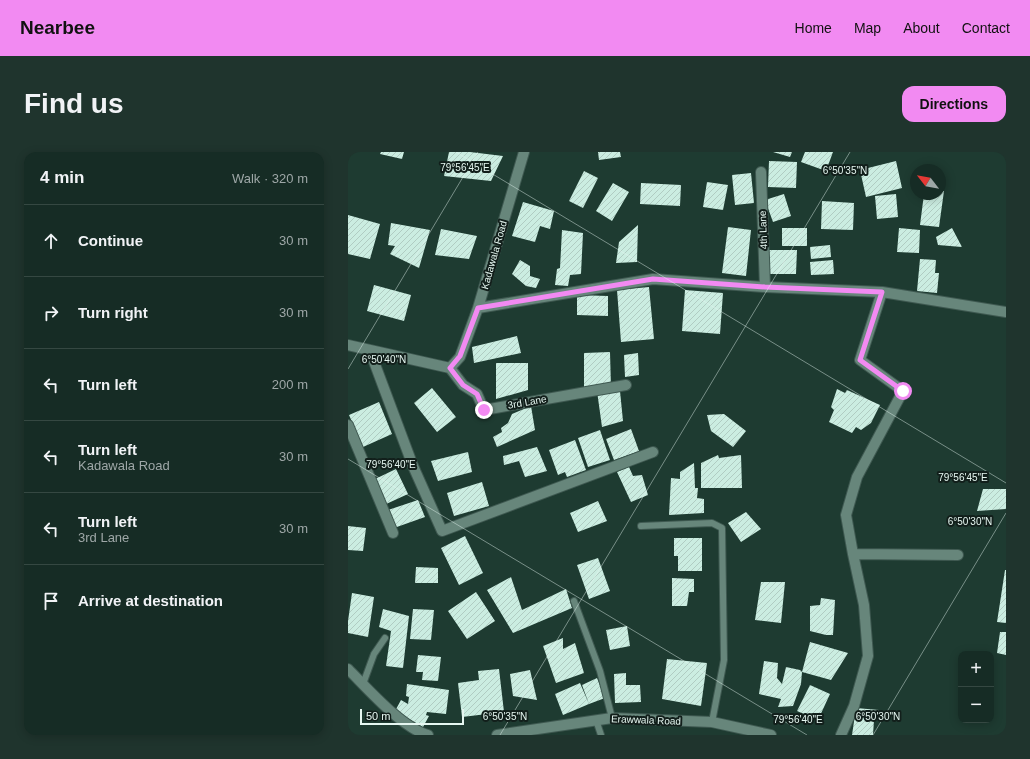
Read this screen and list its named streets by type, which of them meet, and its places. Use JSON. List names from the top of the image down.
{
  "streets": {
    "street": [
      "4th Lane",
      "Kadawala Road",
      "3rd Lane",
      "Erawwala Road"
    ]
  },
  "crossings": [
    ["Kadawala Road", "3rd Lane"]
  ],
  "scale_bar": "50 m",
  "north": "top left",
  "page": {
    "header": "Nearbee",
    "nav": [
      "Home",
      "Map",
      "About",
      "Contact"
    ],
    "buttons": "Directions",
    "title": "Find us",
    "heading": ["4 min", "Walk · 320 m"],
    "list": [
      ["Continue", "30 m"],
      ["Turn right", "30 m"],
      ["Turn left", "200 m"],
      ["Turn left", "Kadawala Road", "30 m"],
      ["Turn left", "3rd Lane", "30 m"],
      "Arrive at destination"
    ],
    "map_buttons": ["+", "−"],
    "scale": "50 m"
  },
  "coordinates": [
    "79°56'45\"E",
    "6°50'35\"N",
    "6°50'40\"N",
    "79°56'40\"E",
    "6°50'30\"N"
  ]
}
